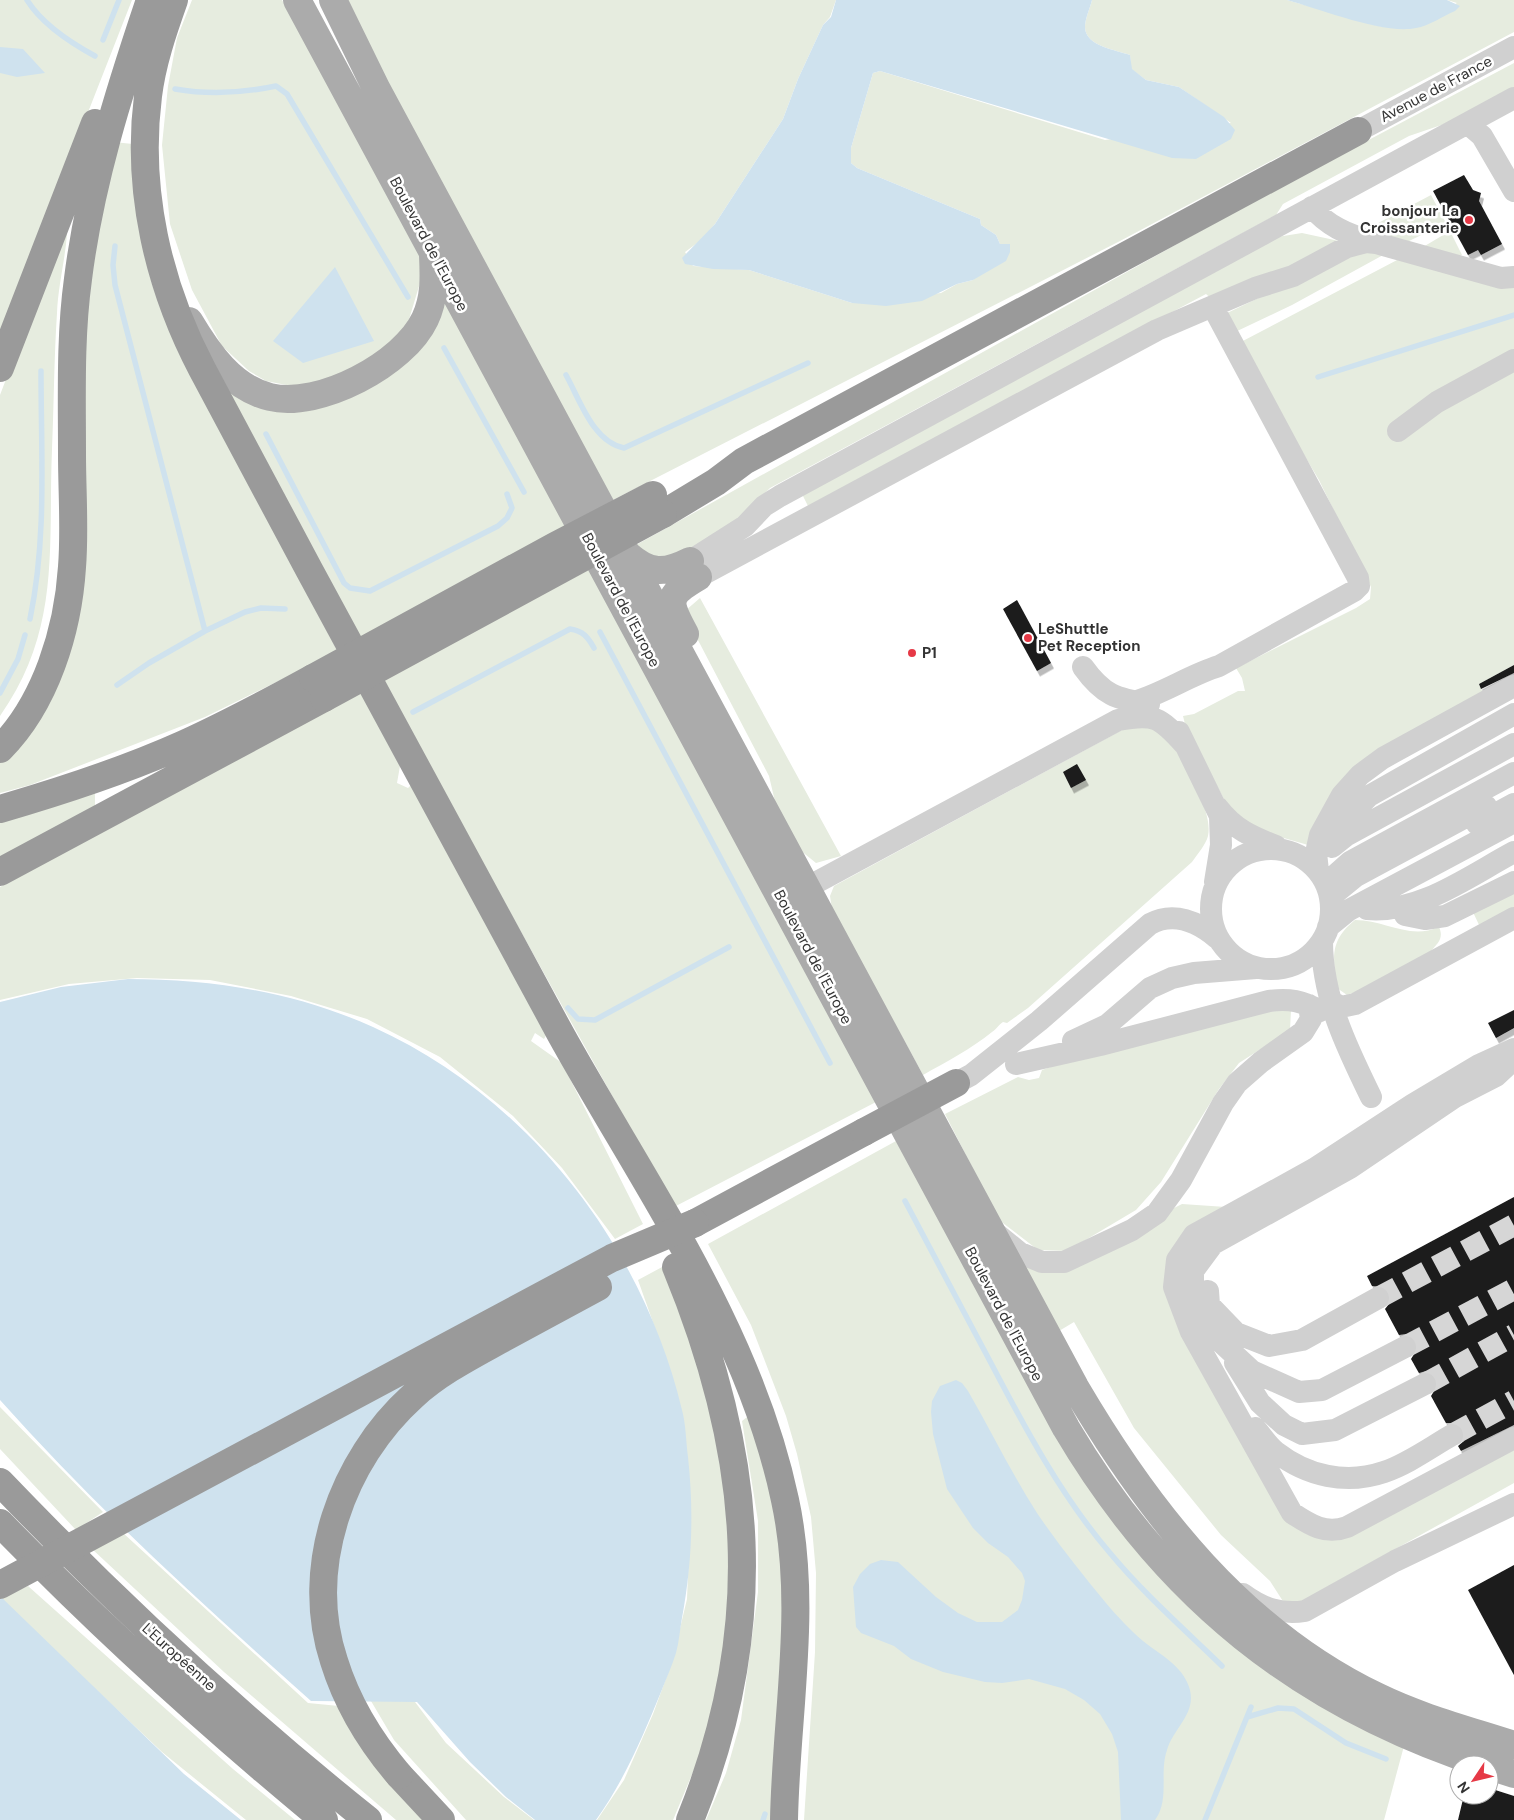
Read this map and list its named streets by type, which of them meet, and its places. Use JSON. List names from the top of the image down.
{
  "streets": {
    "highway": ["L'Européenne"],
    "main road": ["Boulevard de l'Europe"],
    "street": ["Avenue de France"]
  },
  "places": ["bonjour La Croissanterie", "LeShuttle Pet Reception", "P1"],
  "north": "bottom left"
}
